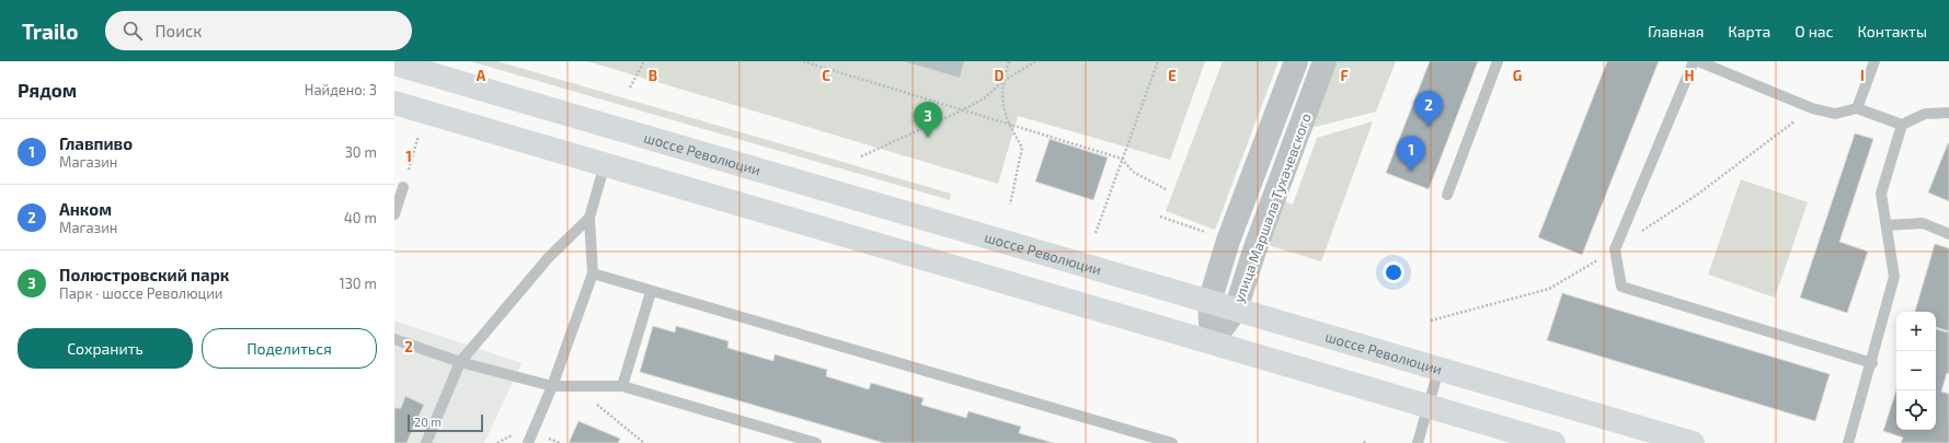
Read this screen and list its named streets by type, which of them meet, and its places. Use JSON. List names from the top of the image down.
{
  "streets": {
    "main road": ["шоссе Революции"],
    "street": ["улица Маршала Тухачевского"]
  },
  "crossings": [
    ["шоссе Революции", "улица Маршала Тухачевского"]
  ],
  "scale_bar": "20 m",
  "page": {
    "header": "Trailo",
    "search": "Поиск",
    "nav": [
      "Главная",
      "Карта",
      "О нас",
      "Контакты"
    ],
    "heading": ["Рядом", "Найдено: 3"],
    "pins": ["2", "3", "1"],
    "list": [
      {
        "mark": "1",
        "name": "Главпиво",
        "note": "Магазин",
        "value": "30 m"
      },
      {
        "mark": "2",
        "name": "Анком",
        "note": "Магазин",
        "value": "40 m"
      },
      {
        "mark": "3",
        "name": "Полюстровский парк",
        "note": "Парк · шоссе Революции",
        "value": "130 m"
      }
    ],
    "map_buttons": ["+", "−"],
    "buttons": ["Сохранить", "Поделиться"],
    "scale": "20 m"
  },
  "grid": {
    "columns": [
      "A",
      "B",
      "C",
      "D",
      "E",
      "F",
      "G",
      "H",
      "I"
    ],
    "rows": ["1", "2"]
  }
}
